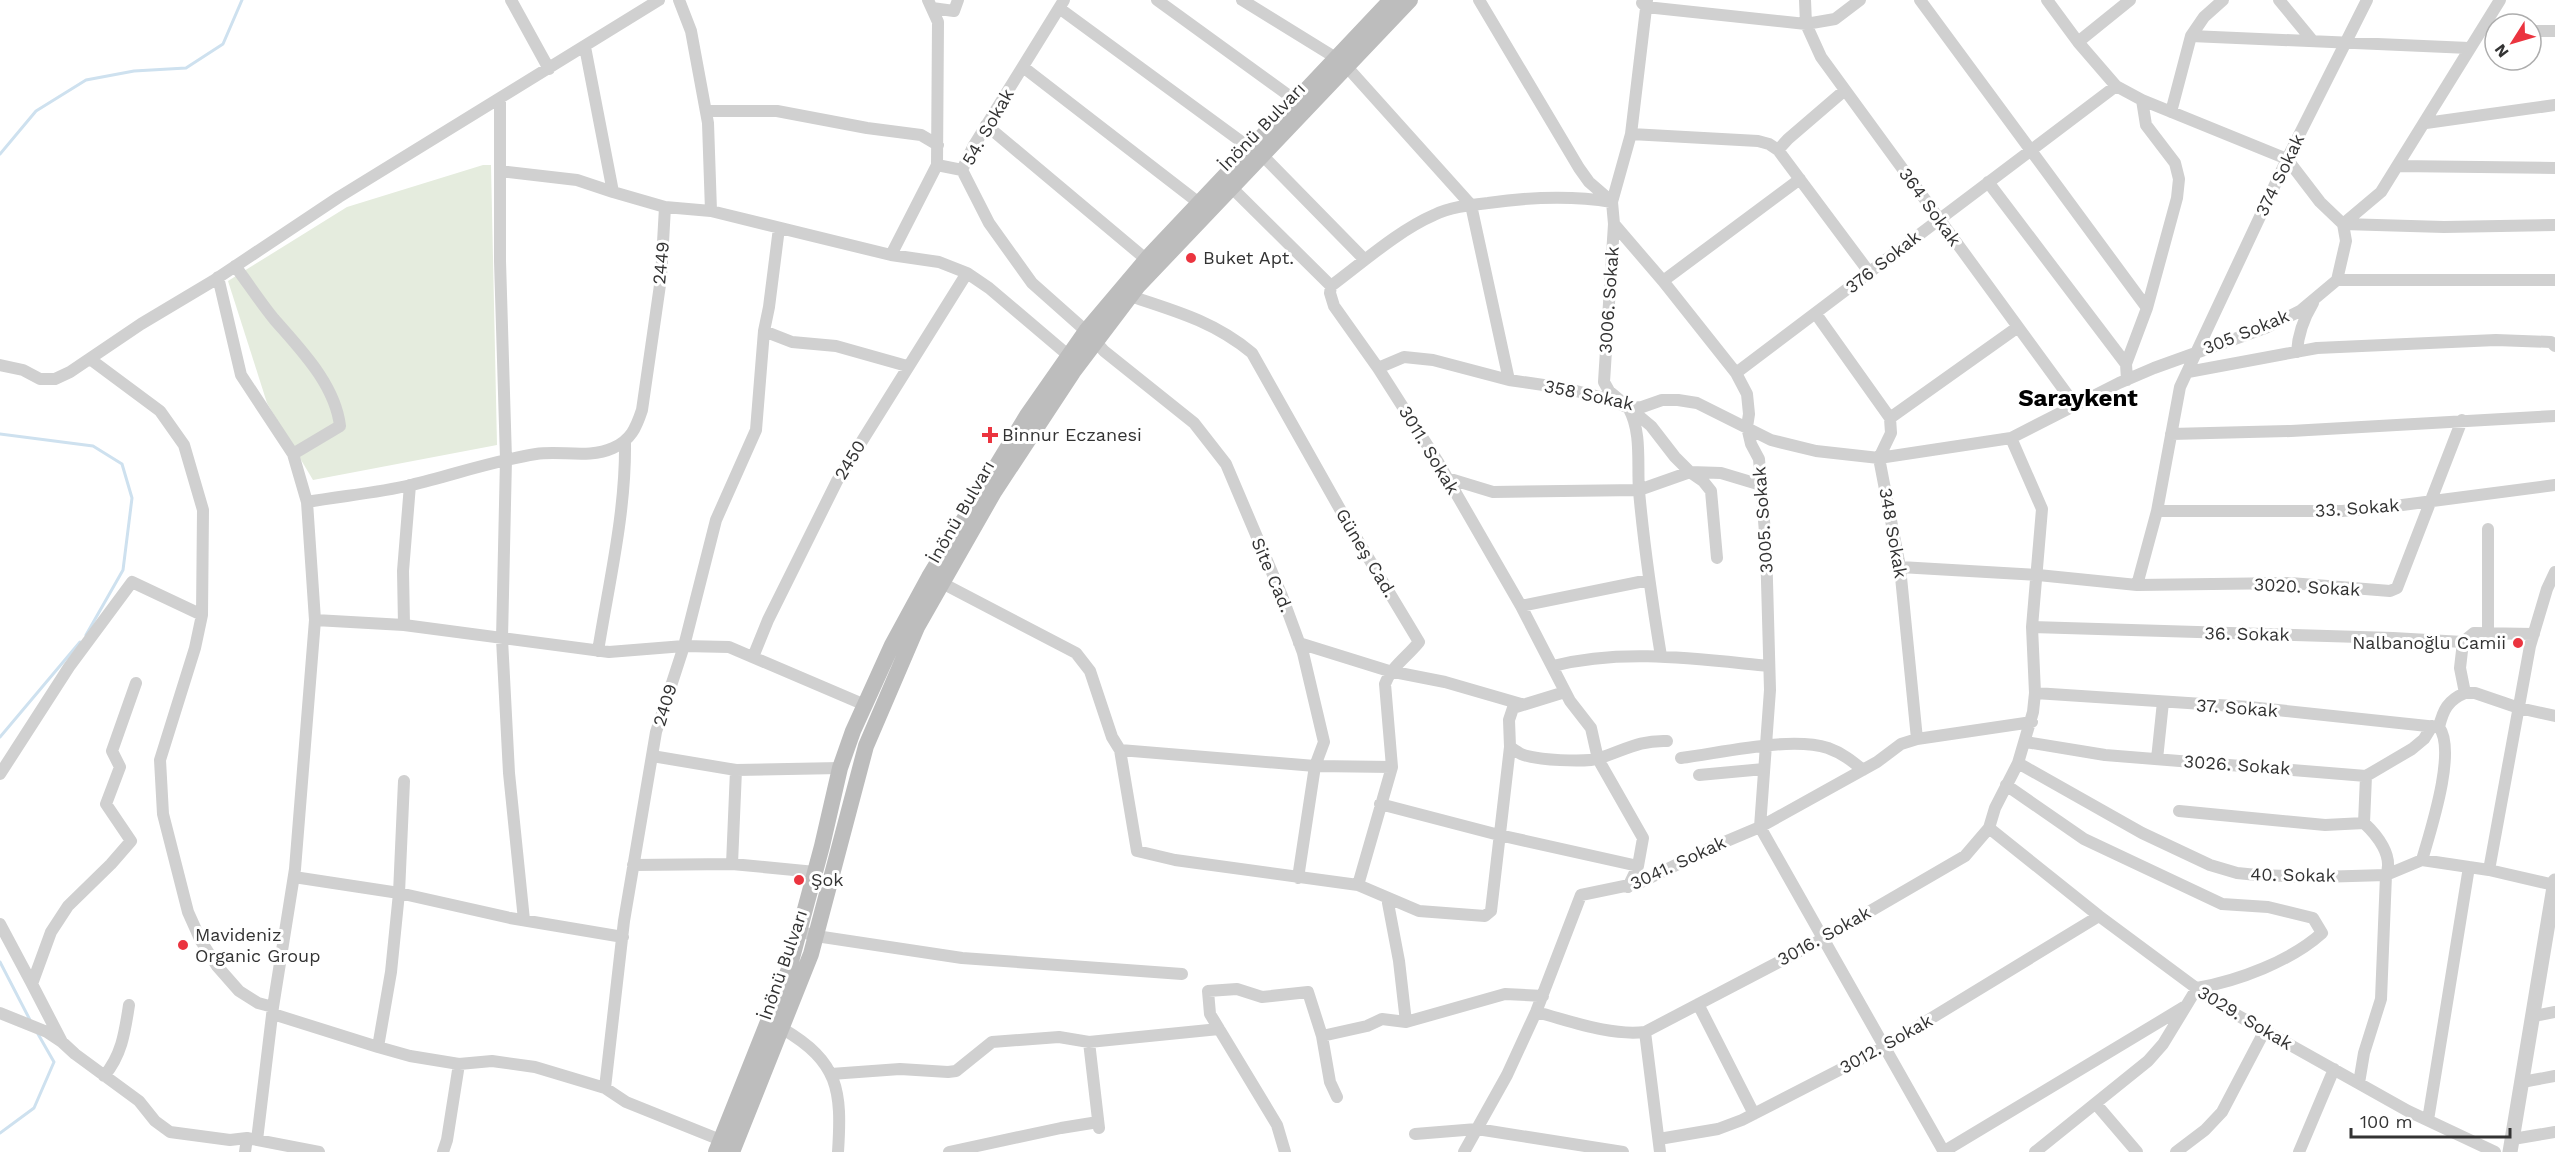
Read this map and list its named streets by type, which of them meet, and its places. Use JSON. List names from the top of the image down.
{
  "streets": {
    "main road": ["İnönü Bulvarı"],
    "street": [
      "54. Sokak",
      "374 Sokak",
      "364 Sokak",
      "376 Sokak",
      "2449",
      "3006. Sokak",
      "305 Sokak",
      "358 Sokak",
      "3011. Sokak",
      "2450",
      "33. Sokak",
      "3005. Sokak",
      "348 Sokak",
      "Güneş Cad.",
      "Site Cad.",
      "3020. Sokak",
      "36. Sokak",
      "2409",
      "37. Sokak",
      "3026. Sokak",
      "3041. Sokak",
      "40. Sokak",
      "3016. Sokak",
      "3029. Sokak",
      "3012. Sokak"
    ]
  },
  "crossings": [
    ["54. Sokak", "İnönü Bulvarı"],
    ["54. Sokak", "Site Cad."],
    ["İnönü Bulvarı", "Güneş Cad."],
    ["İnönü Bulvarı", "Site Cad."],
    ["374 Sokak", "305 Sokak"],
    ["374 Sokak", "33. Sokak"],
    ["374 Sokak", "3020. Sokak"],
    ["364 Sokak", "376 Sokak"],
    ["364 Sokak", "305 Sokak"],
    ["376 Sokak", "3005. Sokak"],
    ["3006. Sokak", "358 Sokak"],
    ["3006. Sokak", "3005. Sokak"],
    ["305 Sokak", "3016. Sokak"],
    ["358 Sokak", "3011. Sokak"],
    ["358 Sokak", "3005. Sokak"],
    ["358 Sokak", "348 Sokak"],
    ["3011. Sokak", "3041. Sokak"],
    ["33. Sokak", "3020. Sokak"],
    ["3005. Sokak", "3041. Sokak"],
    ["348 Sokak", "3020. Sokak"],
    ["348 Sokak", "3041. Sokak"],
    ["3020. Sokak", "3016. Sokak"],
    ["36. Sokak", "3016. Sokak"],
    ["37. Sokak", "3016. Sokak"],
    ["3026. Sokak", "3016. Sokak"],
    ["3041. Sokak", "3016. Sokak"],
    ["40. Sokak", "3016. Sokak"],
    ["3016. Sokak", "3029. Sokak"],
    ["3029. Sokak", "3012. Sokak"]
  ],
  "districts": ["Saraykent"],
  "places": {
    "other": [
      "Buket Apt.",
      "Nalbanoğlu Camii",
      "Şok",
      "Mavideniz Organic Group"
    ],
    "health": ["Binnur Eczanesi"]
  },
  "scale_bar": "100 m",
  "north": "bottom left"
}
